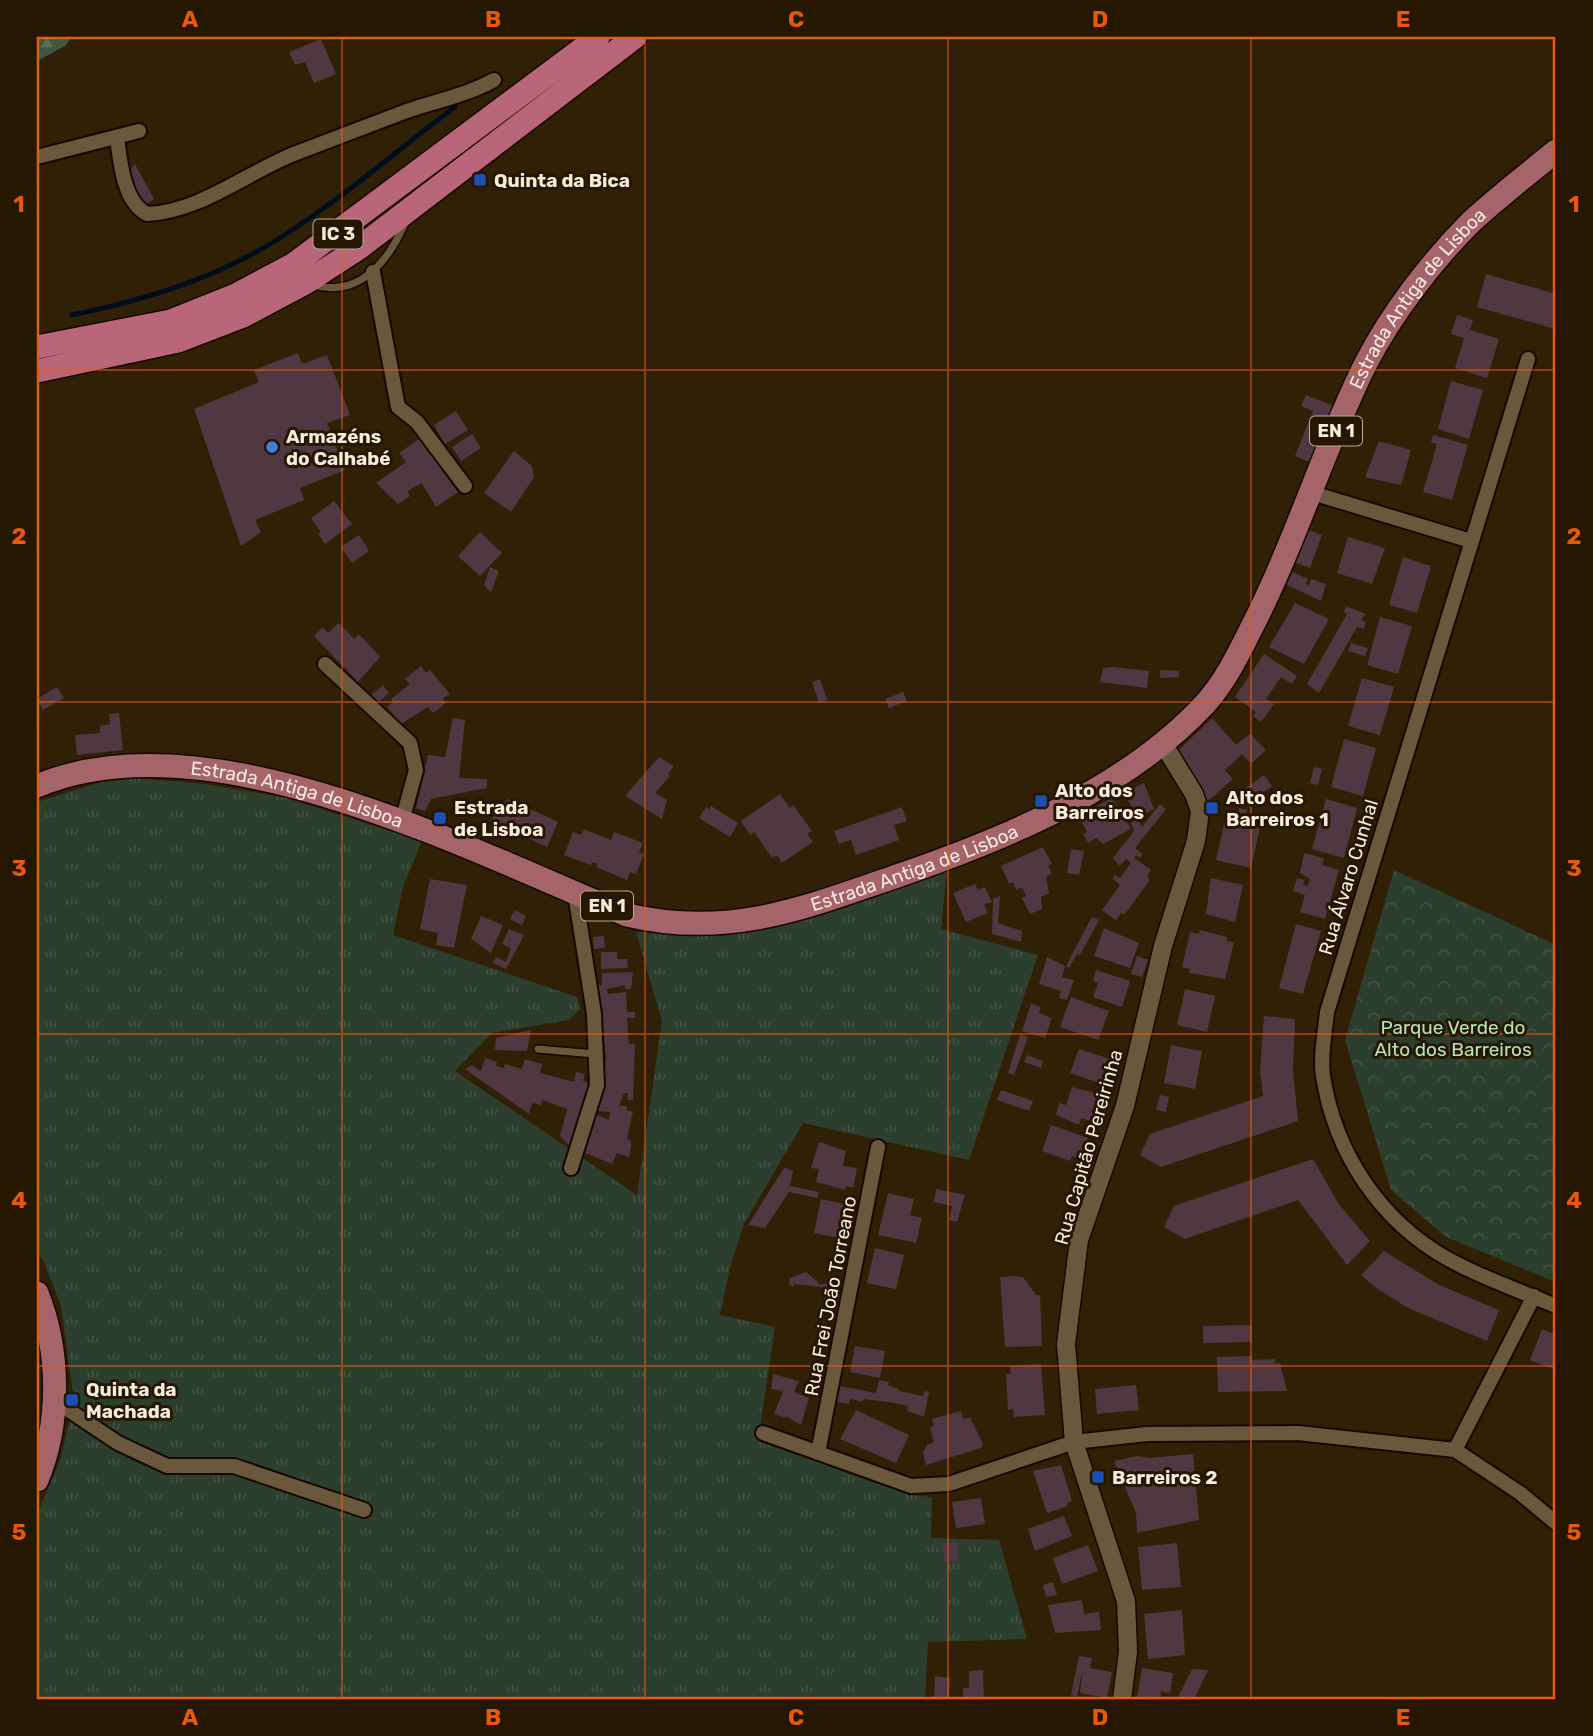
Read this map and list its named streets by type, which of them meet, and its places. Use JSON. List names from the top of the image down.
{
  "streets": {
    "highway": ["IC 3"],
    "main road": ["Estrada Antiga de Lisboa", "EN 1"],
    "street": ["Rua Álvaro Cunhal", "Rua Capitão Pereirinha", "Rua Frei João Torreano"]
  },
  "crossings": [
    ["Estrada Antiga de Lisboa", "Rua Capitão Pereirinha"]
  ],
  "parks": ["Parque Verde do Alto dos Barreiros"],
  "places": {
    "transit": [
      "Quinta da Bica",
      "Alto dos Barreiros",
      "Alto dos Barreiros 1",
      "Estrada de Lisboa",
      "Quinta da Machada",
      "Barreiros 2"
    ],
    "other": ["Armazéns do Calhabé"]
  },
  "grid": {
    "columns": [
      "A",
      "B",
      "C",
      "D",
      "E"
    ],
    "rows": [
      "1",
      "2",
      "3",
      "4",
      "5"
    ]
  }
}
